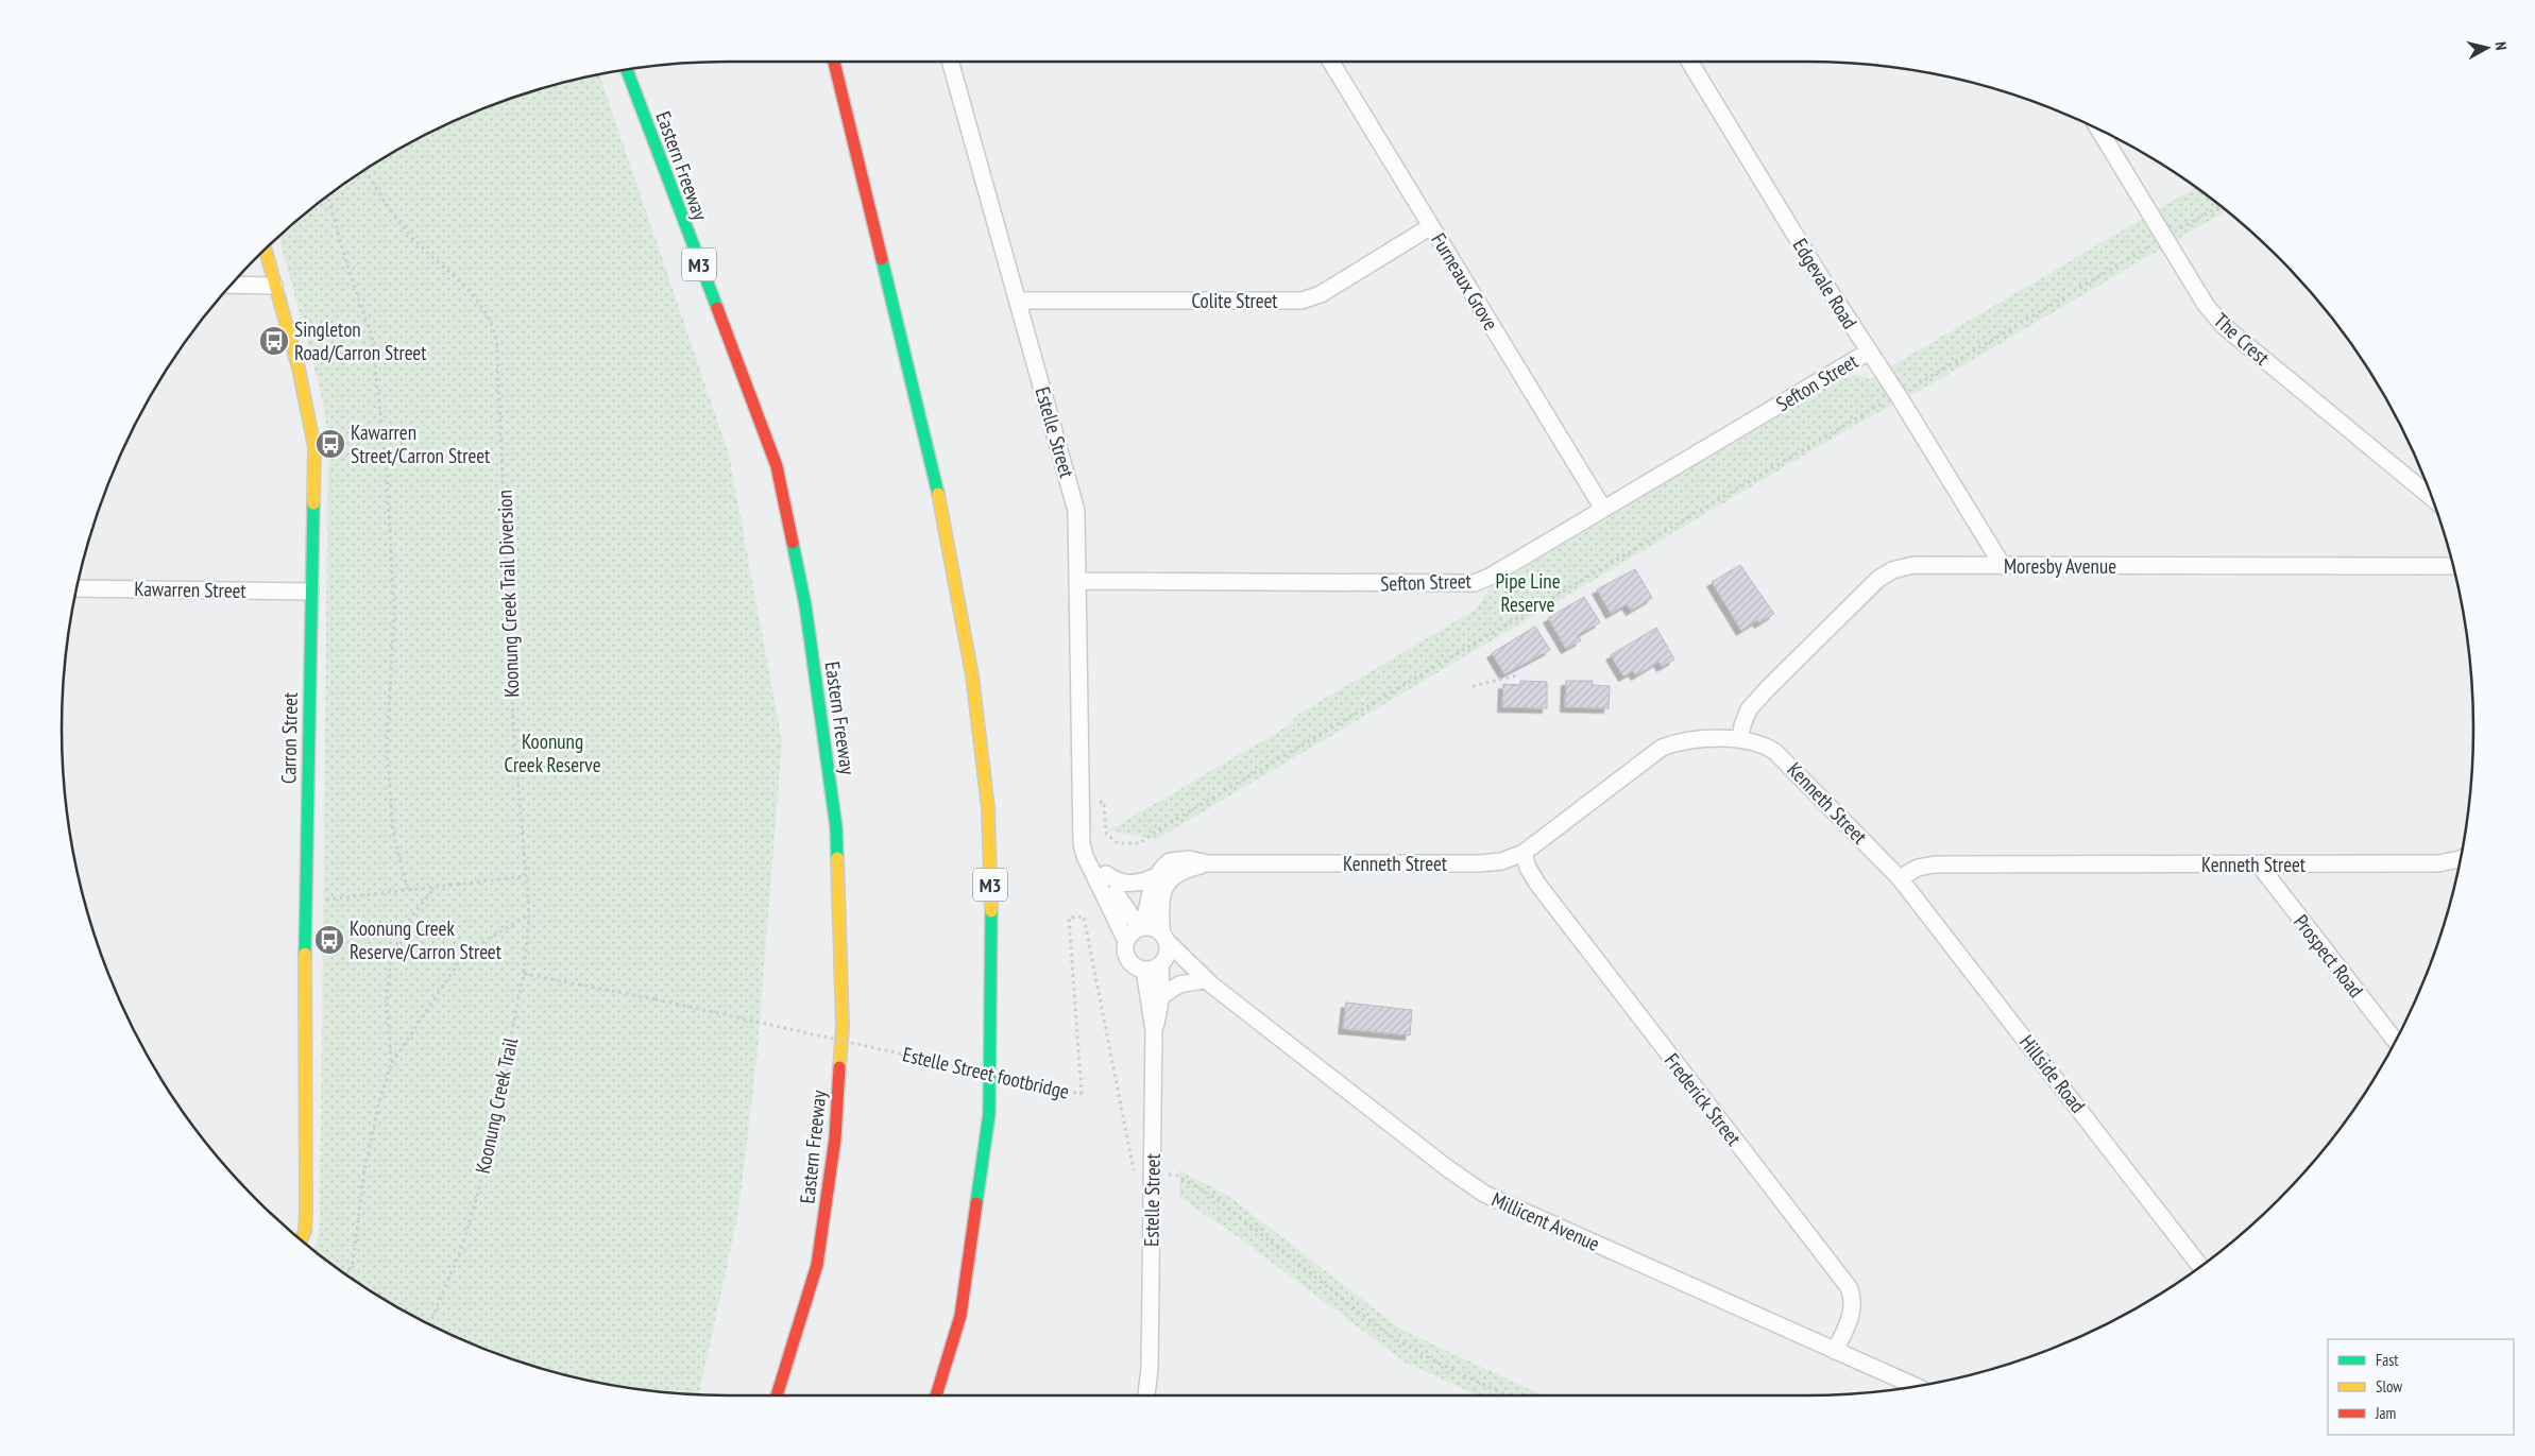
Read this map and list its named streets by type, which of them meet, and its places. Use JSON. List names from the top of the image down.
{
  "streets": {
    "main road": ["Eastern Freeway", "M3", "Carron Street"],
    "street": [
      "Furneaux Grove",
      "Edgevale Road",
      "Colite Street",
      "The Crest",
      "Sefton Street",
      "Estelle Street",
      "Moresby Avenue",
      "Kawarren Street",
      "Kenneth Street",
      "Prospect Road",
      "Hillside Road",
      "Frederick Street",
      "Millicent Avenue"
    ],
    "path": ["Koonung Creek Trail Diversion", "Estelle Street footbridge", "Koonung Creek Trail"]
  },
  "crossings": [
    ["Furneaux Grove", "Colite Street"],
    ["Furneaux Grove", "Sefton Street"],
    ["Edgevale Road", "Sefton Street"],
    ["Edgevale Road", "Moresby Avenue"],
    ["Colite Street", "Estelle Street"],
    ["Sefton Street", "Estelle Street"],
    ["Estelle Street", "Kenneth Street"],
    ["Estelle Street", "Estelle Street footbridge"],
    ["Estelle Street", "Millicent Avenue"],
    ["Moresby Avenue", "Kenneth Street"],
    ["Kawarren Street", "Carron Street"],
    ["Koonung Creek Trail Diversion", "Koonung Creek Trail"],
    ["Kenneth Street", "Prospect Road"],
    ["Kenneth Street", "Hillside Road"],
    ["Kenneth Street", "Frederick Street"],
    ["Kenneth Street", "Millicent Avenue"],
    ["Estelle Street footbridge", "Koonung Creek Trail"],
    ["Frederick Street", "Millicent Avenue"]
  ],
  "parks": ["Pipe Line Reserve", "Koonung Creek Reserve"],
  "places": {
    "bus stop": ["Singleton Road/Carron Street", "Kawarren Street/Carron Street", "Koonung Creek Reserve/Carron Street"]
  },
  "legend": ["Fast", "Slow", "Jam"],
  "north": "right"
}
